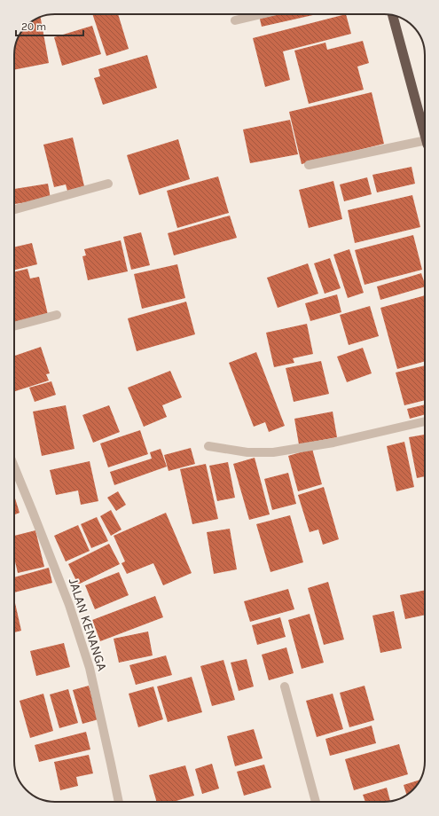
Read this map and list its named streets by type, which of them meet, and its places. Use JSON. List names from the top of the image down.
{
  "streets": {
    "street": ["JALAN KENANGA"]
  },
  "scale_bar": "20 m"
}
